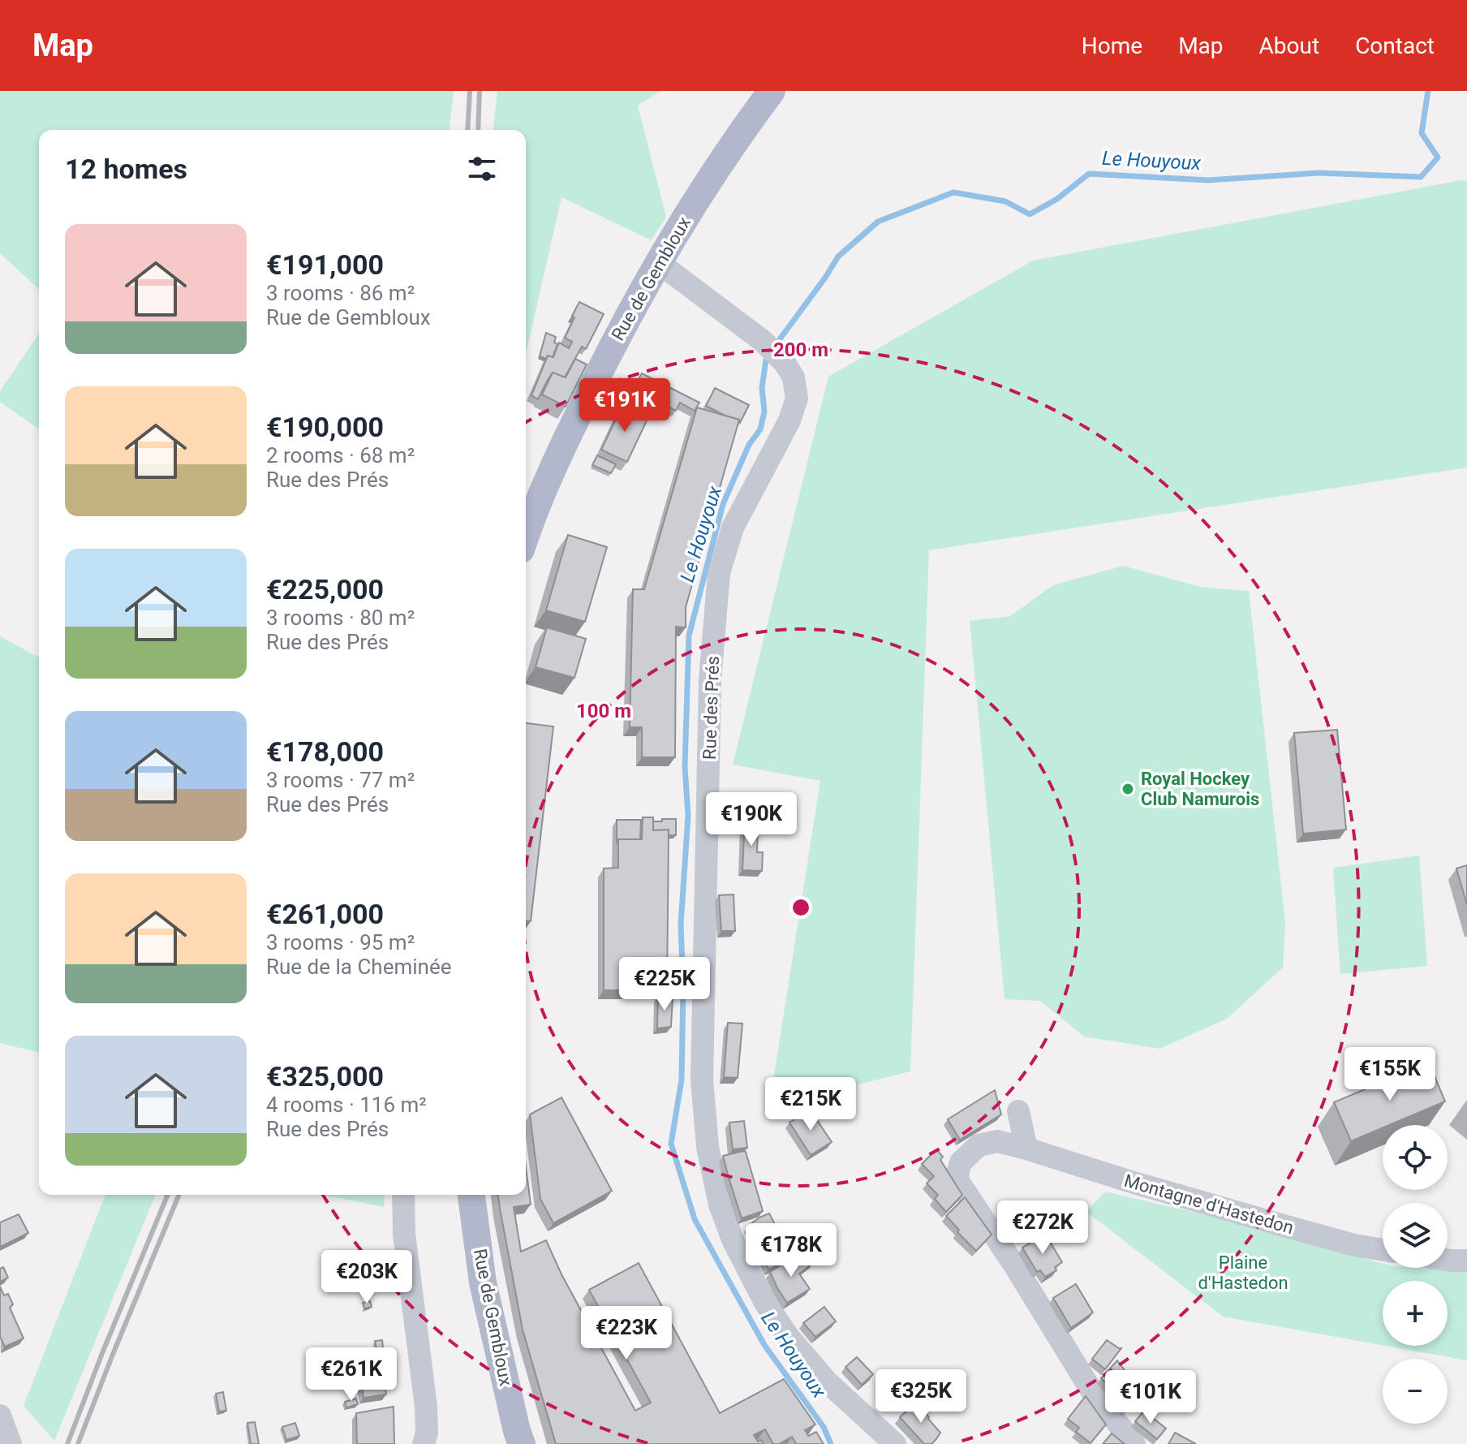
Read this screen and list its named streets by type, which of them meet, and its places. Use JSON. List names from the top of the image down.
{
  "streets": {
    "main road": ["Rue de Gembloux"],
    "street": ["Rue des Prés", "Montagne d'Hastedon"]
  },
  "crossings": [
    ["Rue de Gembloux", "Rue des Prés"]
  ],
  "water": ["Le Houyoux"],
  "parks": ["Plaine d'Hastedon"],
  "places": ["Royal Hockey Club Namurois"],
  "page": {
    "header": "Map",
    "nav": [
      "Home",
      "Map",
      "About",
      "Contact"
    ],
    "heading": "12 homes",
    "list": [
      {
        "name": "€191,000",
        "note": "3 rooms · 86 m² · Rue de Gembloux"
      },
      {
        "name": "€190,000",
        "note": "2 rooms · 68 m² · Rue des Prés"
      },
      {
        "name": "€225,000",
        "note": "3 rooms · 80 m² · Rue des Prés"
      },
      {
        "name": "€178,000",
        "note": "3 rooms · 77 m² · Rue des Prés"
      },
      {
        "name": "€261,000",
        "note": "3 rooms · 95 m² · Rue de la Cheminée"
      },
      {
        "name": "€325,000",
        "note": "4 rooms · 116 m² · Rue des Prés"
      }
    ],
    "price": [
      "€191K",
      "€190K",
      "€225K",
      "€155K",
      "€215K",
      "€272K",
      "€178K",
      "€203K",
      "€223K",
      "€261K",
      "€325K",
      "€101K"
    ],
    "map_buttons": ["+", "−"]
  },
  "rings": ["200 m", "100 m"]
}
